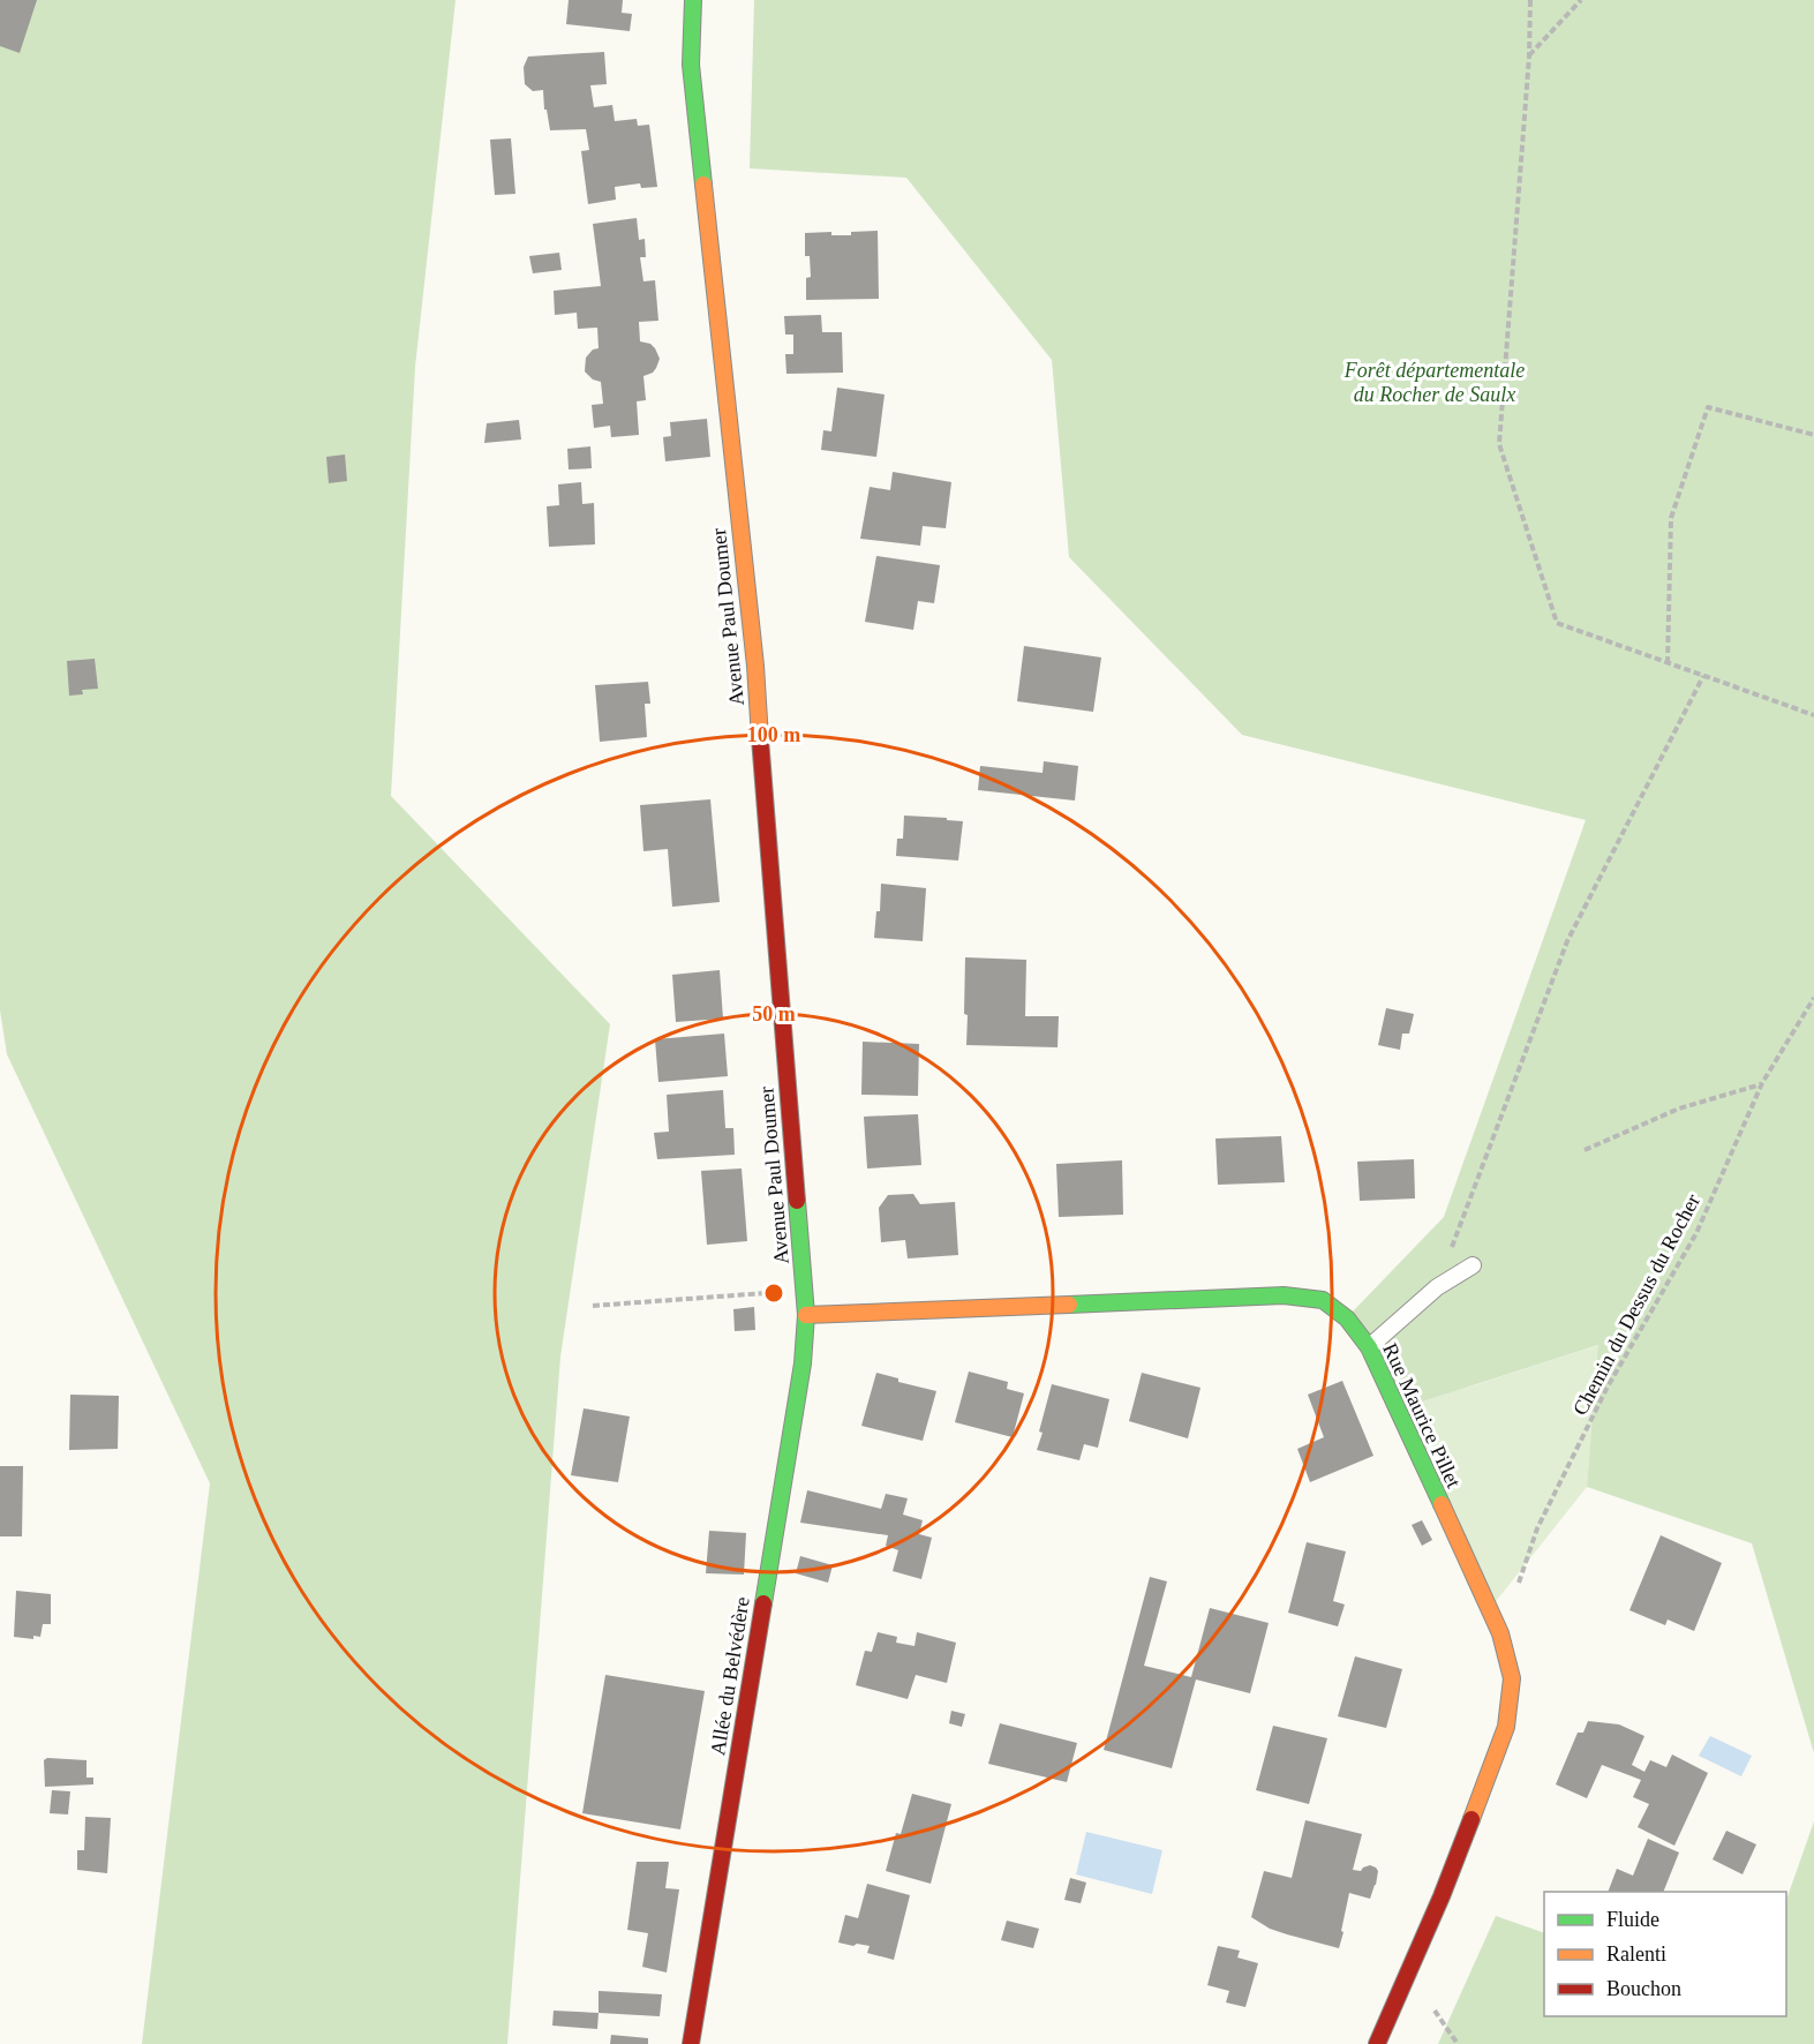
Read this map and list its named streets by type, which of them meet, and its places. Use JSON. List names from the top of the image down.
{
  "streets": {
    "street": ["Avenue Paul Doumer", "Rue Maurice Pillet", "Allée du Belvédère"],
    "path": ["Chemin du Dessus du Rocher"]
  },
  "crossings": [
    ["Avenue Paul Doumer", "Rue Maurice Pillet"],
    ["Avenue Paul Doumer", "Allée du Belvédère"],
    ["Rue Maurice Pillet", "Allée du Belvédère"]
  ],
  "parks": ["Forêt départementale du Rocher de Saulx"],
  "legend": ["Fluide", "Ralenti", "Bouchon"],
  "rings": ["100 m", "50 m"]
}
